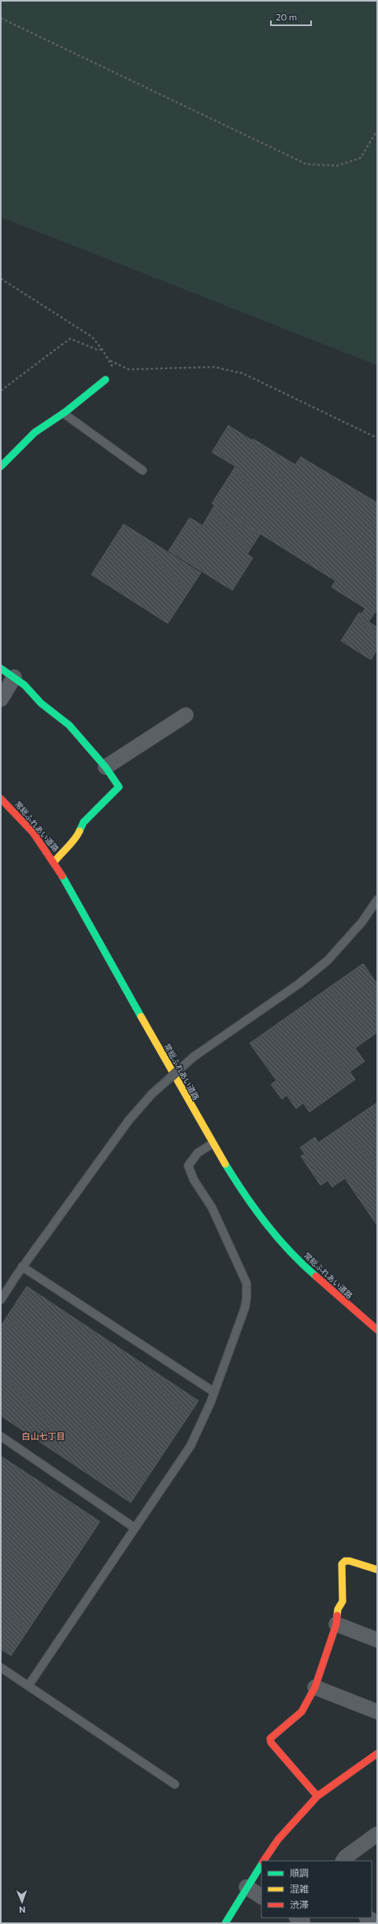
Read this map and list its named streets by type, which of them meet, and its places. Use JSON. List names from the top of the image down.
{
  "streets": {
    "street": ["常総ふれあい道路"]
  },
  "districts": ["白山七丁目"],
  "legend": ["順調", "混雑", "渋滞"],
  "scale_bar": "20 m",
  "north": "bottom"
}
